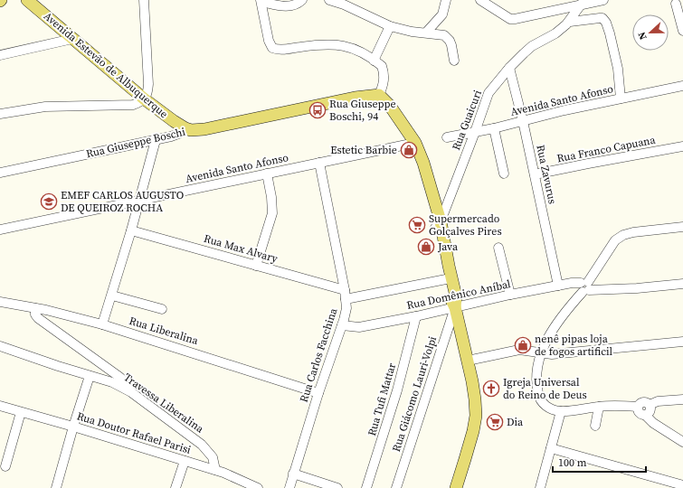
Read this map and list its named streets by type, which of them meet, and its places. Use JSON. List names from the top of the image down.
{
  "streets": {
    "main road": ["Avenida Estevão de Albuquerque", "Rua Giuseppe Boschi"],
    "street": [
      "Avenida Santo Afonso",
      "Rua Guaicuri",
      "Rua Franco Capuana",
      "Rua Zavurus",
      "Rua Max Alvary",
      "Rua Domênico Aníbal",
      "Rua Liberalina",
      "Rua Carlos Facchina",
      "Rua Giácomo Lauri-Volpi",
      "Rua Tufi Mattar",
      "Travessa Liberalina",
      "Rua Doutor Rafael Parisi"
    ]
  },
  "crossings": [
    ["Avenida Estevão de Albuquerque", "Rua Giuseppe Boschi"],
    ["Avenida Santo Afonso", "Rua Guaicuri"],
    ["Avenida Santo Afonso", "Rua Zavurus"],
    ["Avenida Santo Afonso", "Rua Carlos Facchina"],
    ["Rua Guaicuri", "Rua Zavurus"],
    ["Rua Franco Capuana", "Rua Zavurus"],
    ["Rua Zavurus", "Rua Domênico Aníbal"],
    ["Rua Max Alvary", "Rua Carlos Facchina"],
    ["Rua Domênico Aníbal", "Rua Carlos Facchina"],
    ["Rua Domênico Aníbal", "Rua Giácomo Lauri-Volpi"],
    ["Rua Domênico Aníbal", "Rua Tufi Mattar"],
    ["Rua Liberalina", "Rua Carlos Facchina"],
    ["Travessa Liberalina", "Rua Doutor Rafael Parisi"]
  ],
  "places": {
    "bus stop": ["Rua Giuseppe Boschi, 94"],
    "shop": ["Estetic Barbie", "Java", "nenê pipas loja de fogos artificil"],
    "school or university": ["EMEF CARLOS AUGUSTO DE QUEIROZ ROCHA"],
    "supermarket": ["Supermercado Golçalves Pires", "Dia"],
    "church": ["Igreja Universal do Reino de Deus"]
  },
  "scale_bar": "100 m",
  "north": "left"
}
